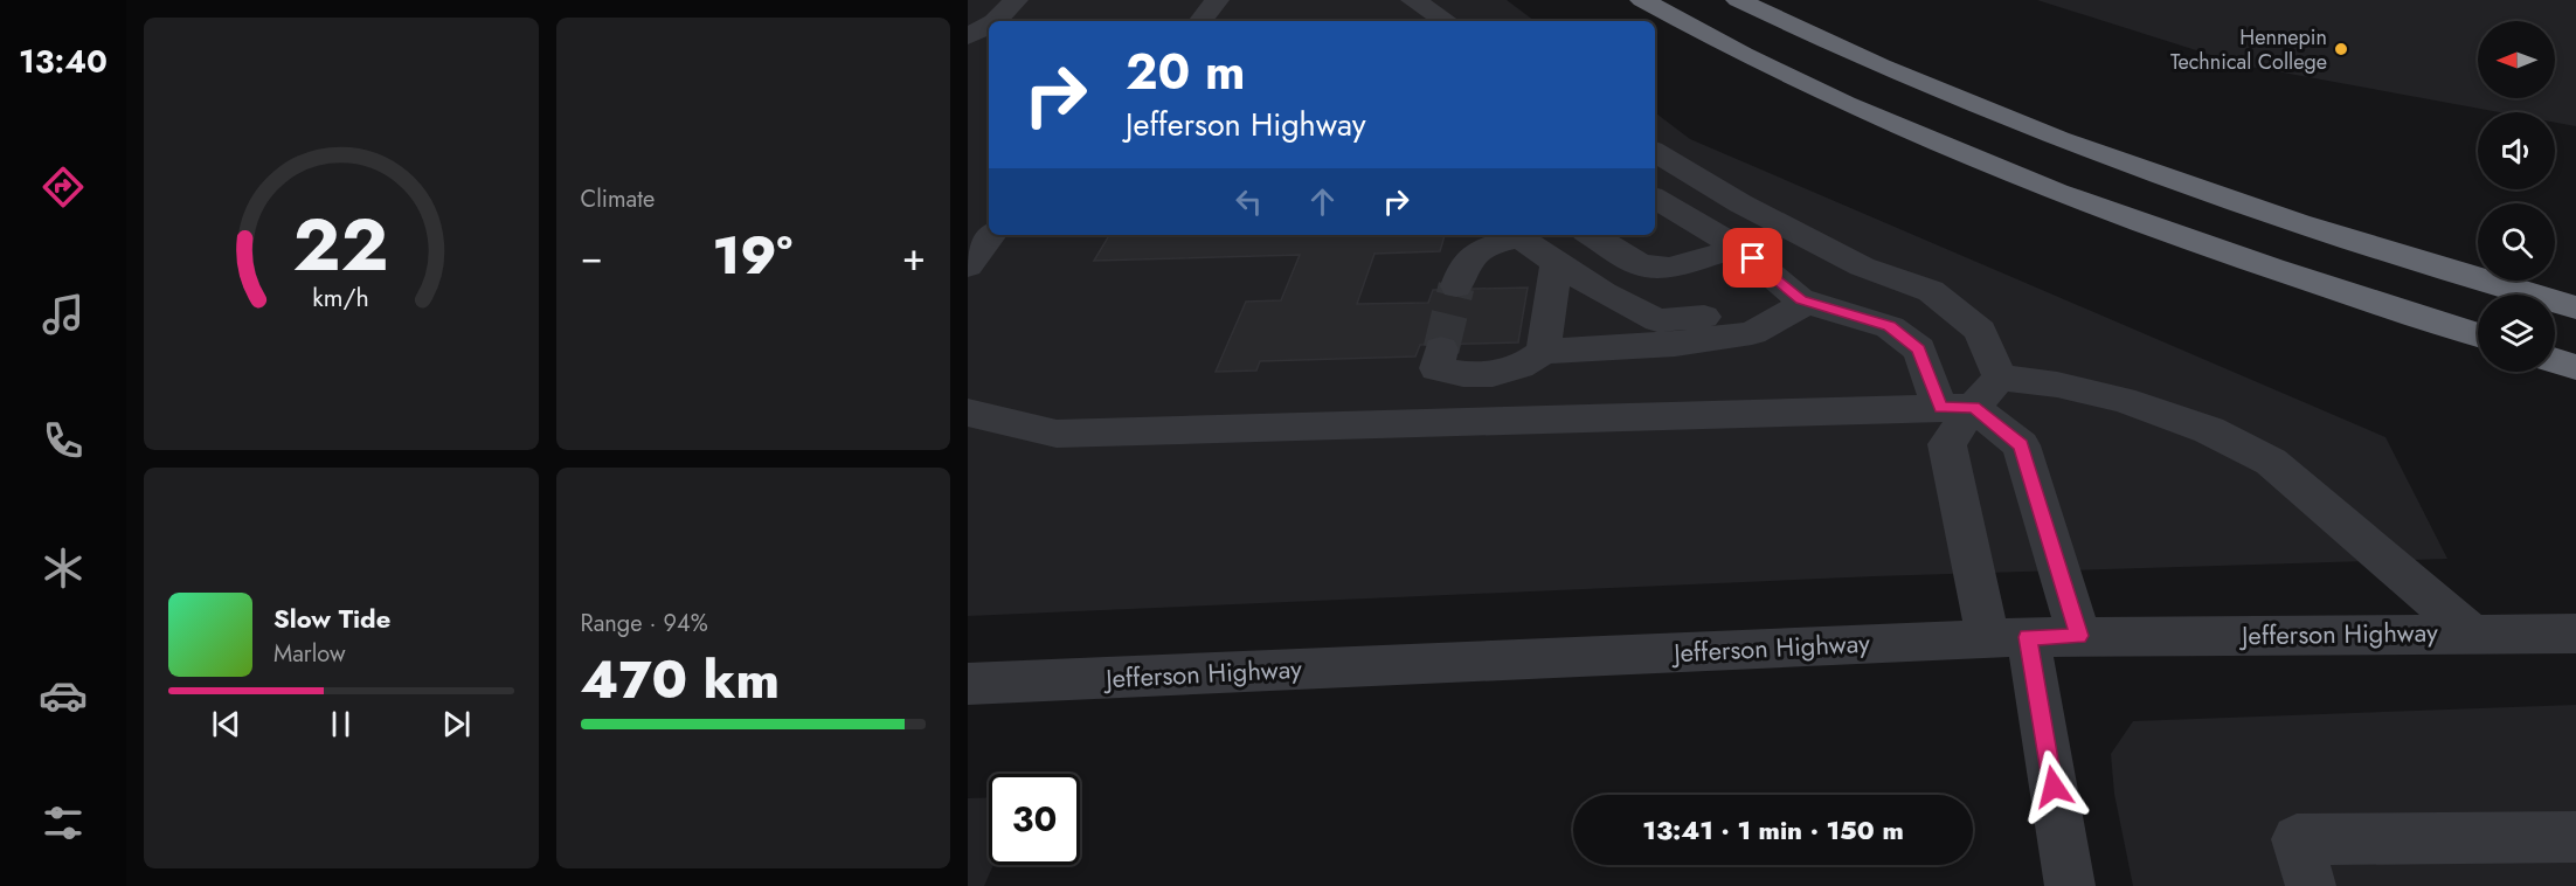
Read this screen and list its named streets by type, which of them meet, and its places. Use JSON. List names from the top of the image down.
{
  "streets": {
    "street": ["Jefferson Highway"]
  },
  "places": ["Hennepin Technical College"],
  "north": "left",
  "page": {
    "tabs": "13:40",
    "tile": [
      "Climate",
      ["Range · 94%", "470 km"]
    ],
    "turn": ["20 m", "Jefferson Highway"],
    "heat": ["−", "19°", "+"],
    "song": ["Slow Tide", "Marlow"],
    "limit": "30",
    "trip": "13:41 · 1 min · 150 m",
    "gauge": ["22", "km/h"]
  }
}
